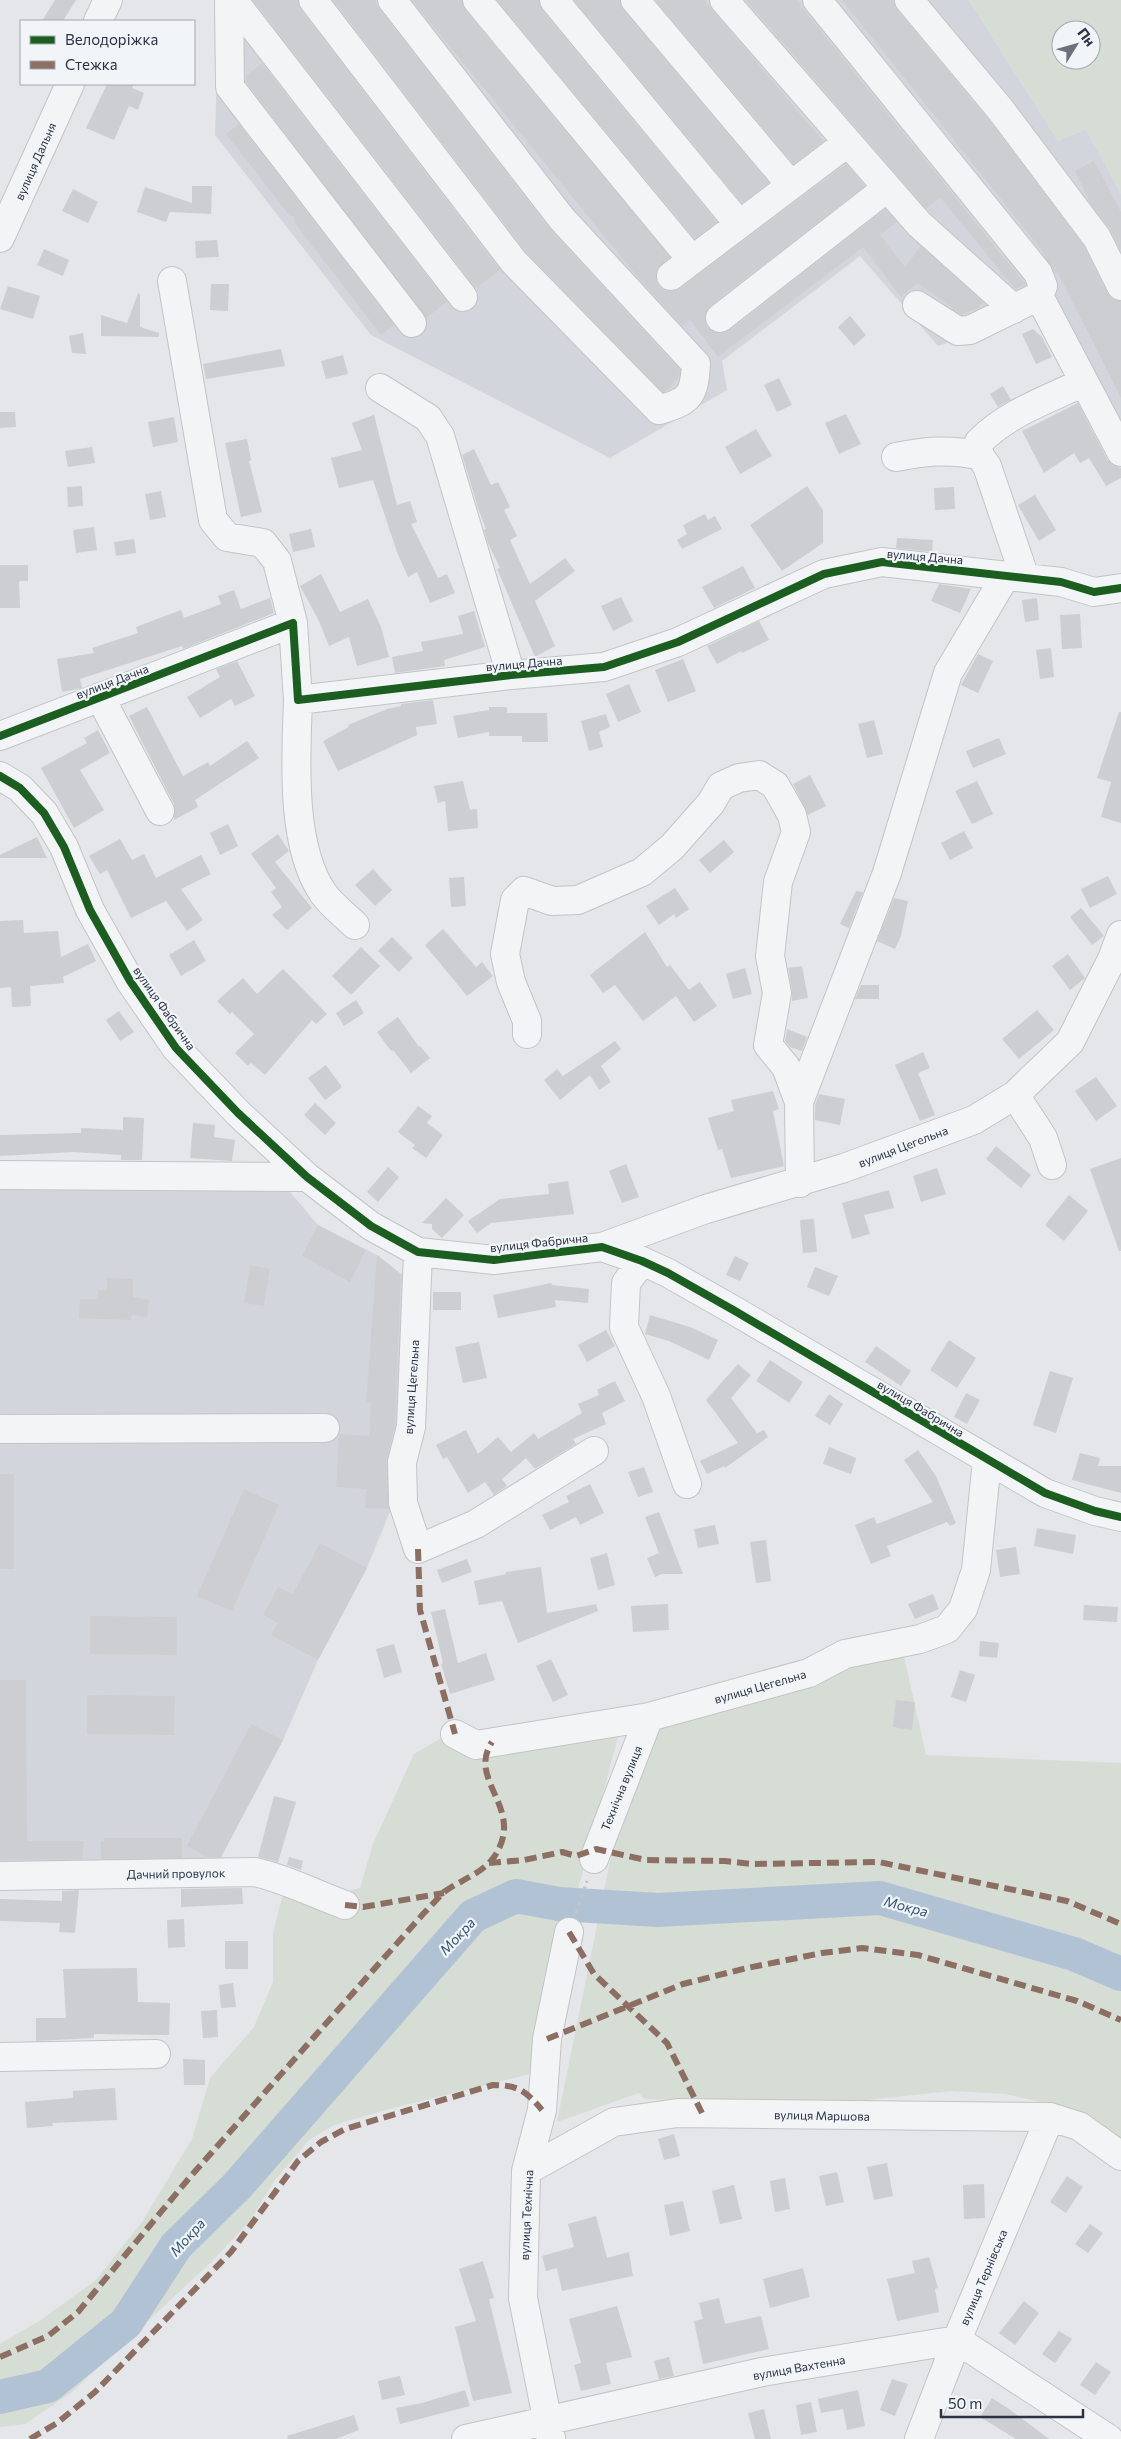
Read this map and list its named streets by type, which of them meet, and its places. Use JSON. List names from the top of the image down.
{
  "streets": {
    "street": [
      "вулиця Дальня",
      "вулиця Дачна",
      "вулиця Фабрична",
      "вулиця Цегельна",
      "Технічна вулиця",
      "Дачний провулок",
      "вулиця Маршова",
      "вулиця Технічна",
      "вулиця Тернівська",
      "вулиця Вахтенна"
    ]
  },
  "crossings": [
    ["вулиця Фабрична", "вулиця Цегельна"],
    ["вулиця Цегельна", "Технічна вулиця"],
    ["вулиця Маршова", "вулиця Технічна"],
    ["вулиця Маршова", "вулиця Тернівська"],
    ["вулиця Технічна", "вулиця Вахтенна"],
    ["вулиця Тернівська", "вулиця Вахтенна"]
  ],
  "water": ["Мокра"],
  "legend": ["Велодоріжка", "Стежка"],
  "scale_bar": "50 m",
  "north": "top right"
}
